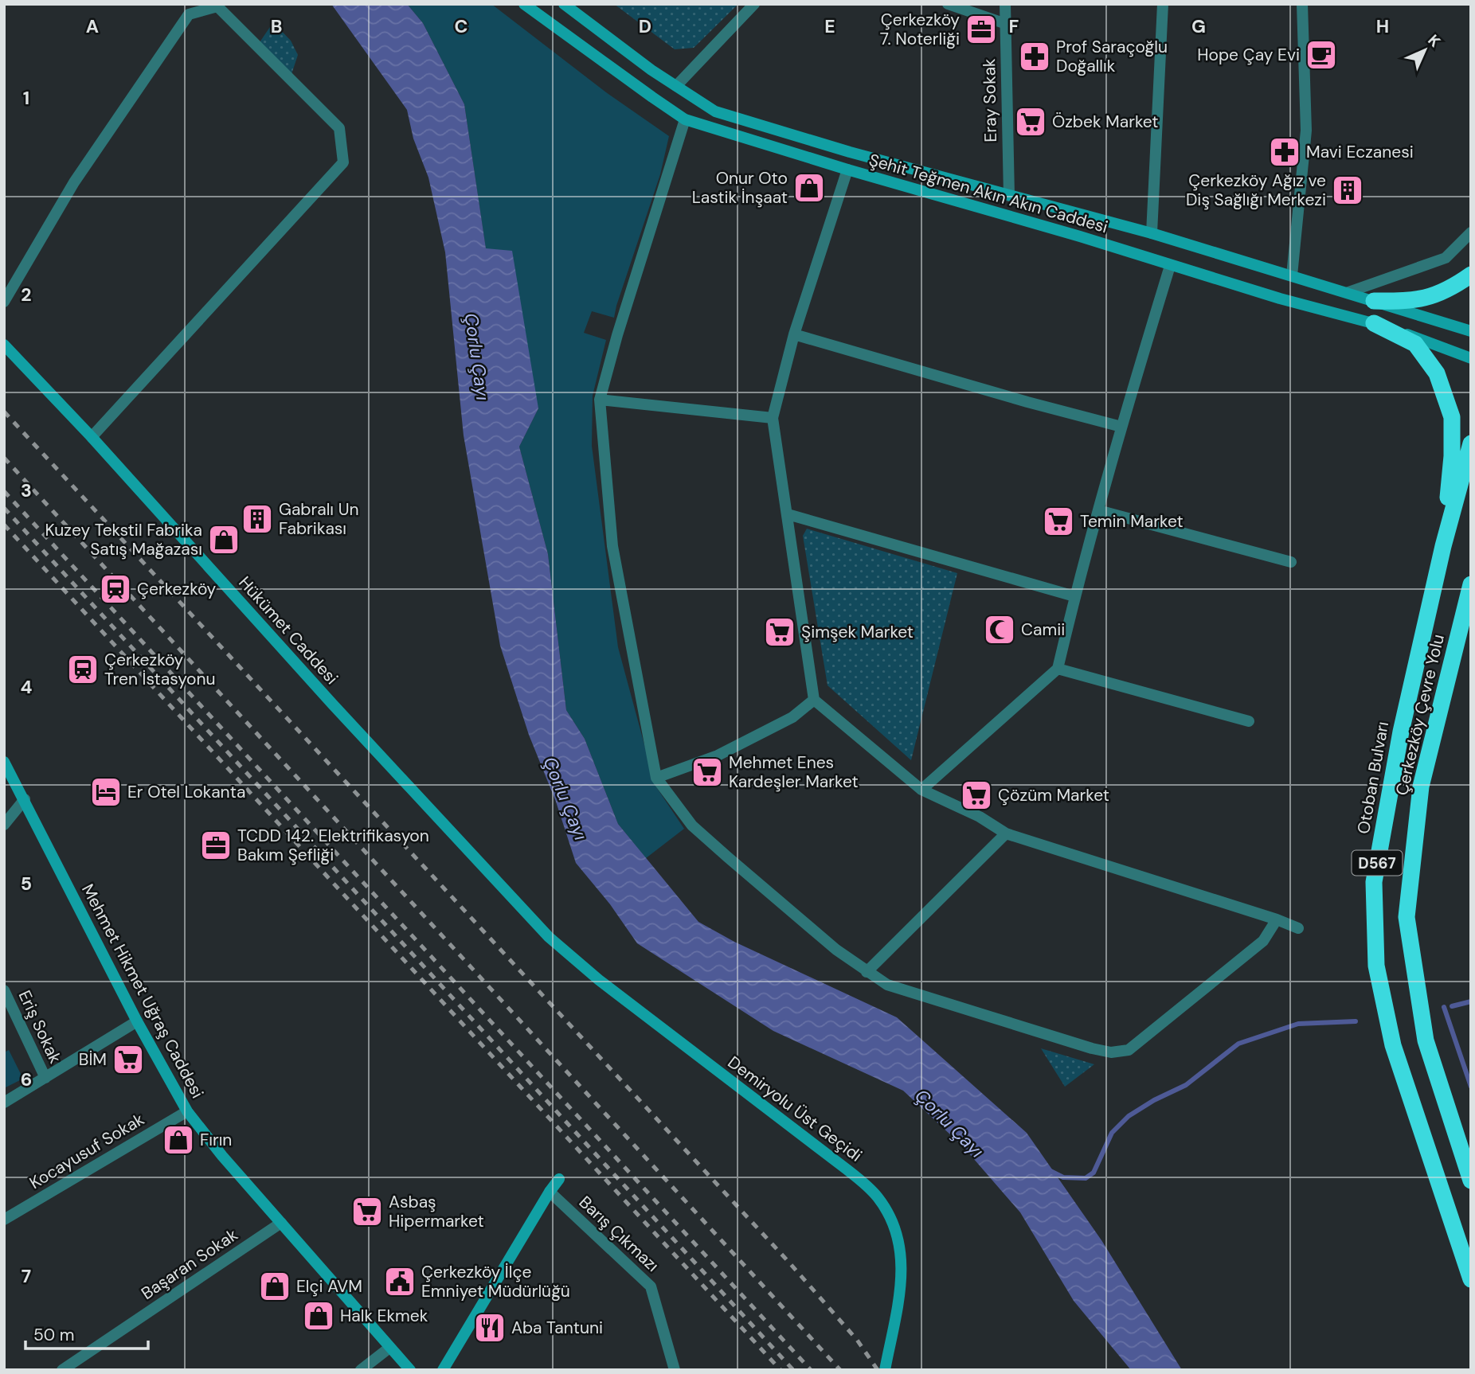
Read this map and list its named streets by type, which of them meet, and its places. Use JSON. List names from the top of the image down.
{
  "streets": {
    "highway": ["Çerkezköy Çevre Yolu", "Otoban Bulvarı", "D567"],
    "main road": [
      "Şehit Teğmen Akın Akın Caddesi",
      "Hükümet Caddesi",
      "Mehmet Hikmet Uğraş Caddesi",
      "Demiryolu Üst Geçidi"
    ],
    "street": [
      "Eray Sokak",
      "Eriş Sokak",
      "Kocayusuf Sokak",
      "Barış Çıkmazı",
      "Başaran Sokak"
    ]
  },
  "crossings": [
    ["Eray Sokak", "Şehit Teğmen Akın Akın Caddesi"],
    ["Hükümet Caddesi", "Demiryolu Üst Geçidi"],
    ["Mehmet Hikmet Uğraş Caddesi", "Kocayusuf Sokak"],
    ["Mehmet Hikmet Uğraş Caddesi", "Başaran Sokak"]
  ],
  "water": ["Çorlu Çayı"],
  "places": {
    "office": ["Çerkezköy 7. Noterliği", "TCDD 142. Elektrifikasyon Bakım Şefliği"],
    "cafe": ["Hope Çay Evi"],
    "pharmacy": ["Prof Saraçoğlu Doğallık", "Mavi Eczanesi"],
    "supermarket": [
      "Özbek Market",
      "Temin Market",
      "Şimşek Market",
      "Mehmet Enes Kardeşler Market",
      "Çözüm Market",
      "BİM",
      "Asbaş Hipermarket"
    ],
    "shop": [
      "Onur Oto Lastik İnşaat",
      "Kuzey Tekstil Fabrika Satış Mağazası",
      "Fırın",
      "Elçi AVM",
      "Halk Ekmek"
    ],
    "building": ["Çerkezköy Ağız ve Diş Sağlığı Merkezi", "Gabralı Un Fabrikası"],
    "station": ["Çerkezköy", "Çerkezköy Tren İstasyonu"],
    "mosque": ["Camii"],
    "hotel": ["Er Otel Lokanta"],
    "public building": ["Çerkezköy İlçe Emniyet Müdürlüğü"],
    "restaurant": ["Aba Tantuni"]
  },
  "scale_bar": "50 m",
  "north": "top right",
  "grid": {
    "columns": [
      "A",
      "B",
      "C",
      "D",
      "E",
      "F",
      "G",
      "H"
    ],
    "rows": [
      "1",
      "2",
      "3",
      "4",
      "5",
      "6",
      "7"
    ]
  }
}
